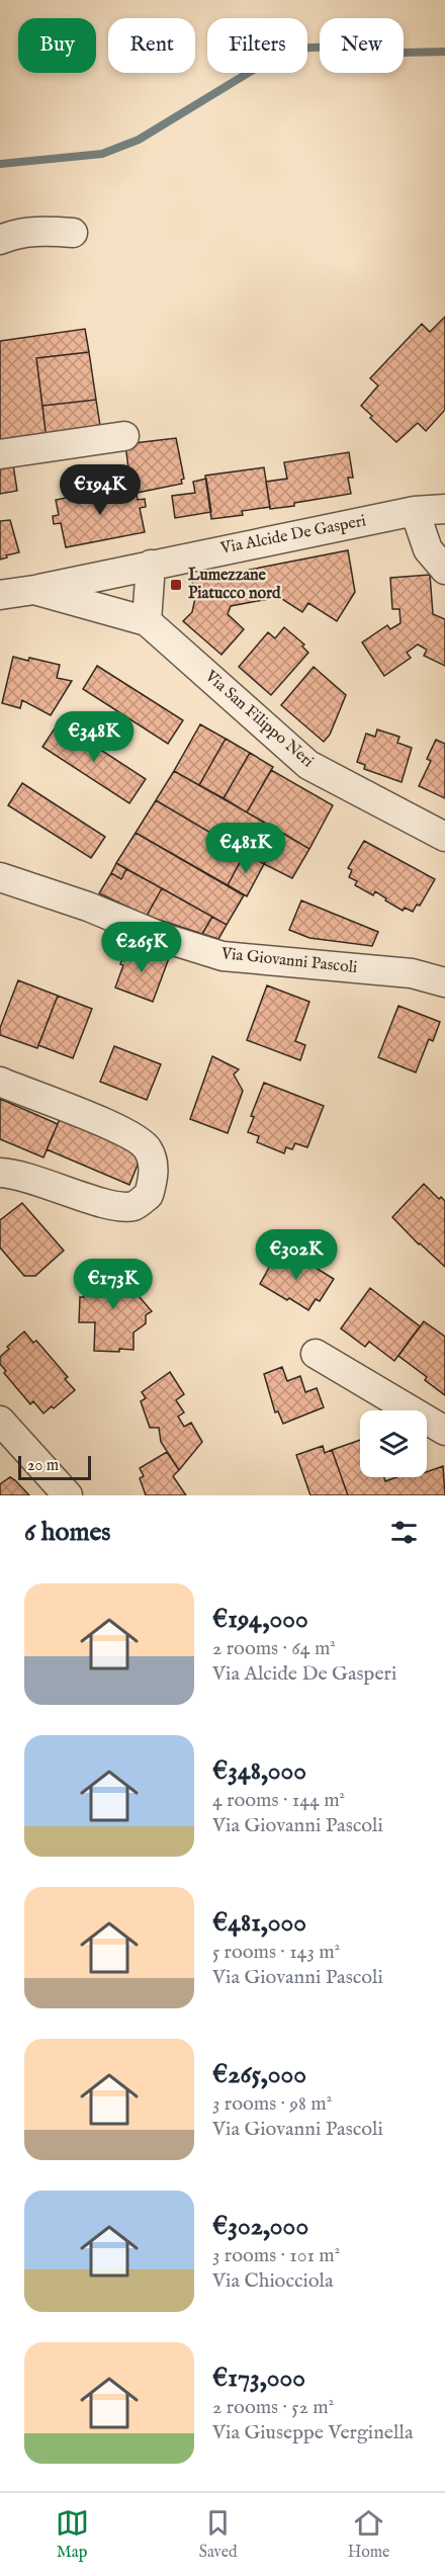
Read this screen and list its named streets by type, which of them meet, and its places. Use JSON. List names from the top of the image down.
{
  "streets": {
    "street": ["Via Alcide De Gasperi", "Via San Filippo Neri", "Via Giovanni Pascoli"]
  },
  "crossings": [
    ["Via Alcide De Gasperi", "Via San Filippo Neri"]
  ],
  "places": {
    "transit": ["Lumezzane Piatucco nord"]
  },
  "scale_bar": "20 m",
  "page": {
    "chip": [
      "Buy",
      "Rent",
      "Filters",
      "New"
    ],
    "price": [
      "€194K",
      "€348K",
      "€481K",
      "€265K",
      "€302K",
      "€173K"
    ],
    "scale": "20 m",
    "heading": "6 homes",
    "list": [
      {
        "name": "€194,000",
        "note": "2 rooms · 64 m² · Via Alcide De Gasperi"
      },
      {
        "name": "€348,000",
        "note": "4 rooms · 144 m² · Via Giovanni Pascoli"
      },
      {
        "name": "€481,000",
        "note": "5 rooms · 143 m² · Via Giovanni Pascoli"
      },
      {
        "name": "€265,000",
        "note": "3 rooms · 98 m² · Via Giovanni Pascoli"
      },
      {
        "name": "€302,000",
        "note": "3 rooms · 101 m² · Via Chiocciola"
      },
      {
        "name": "€173,000",
        "note": "2 rooms · 52 m² · Via Giuseppe Verginella"
      }
    ],
    "tabs": ["Map", "Saved", "Home"]
  }
}
